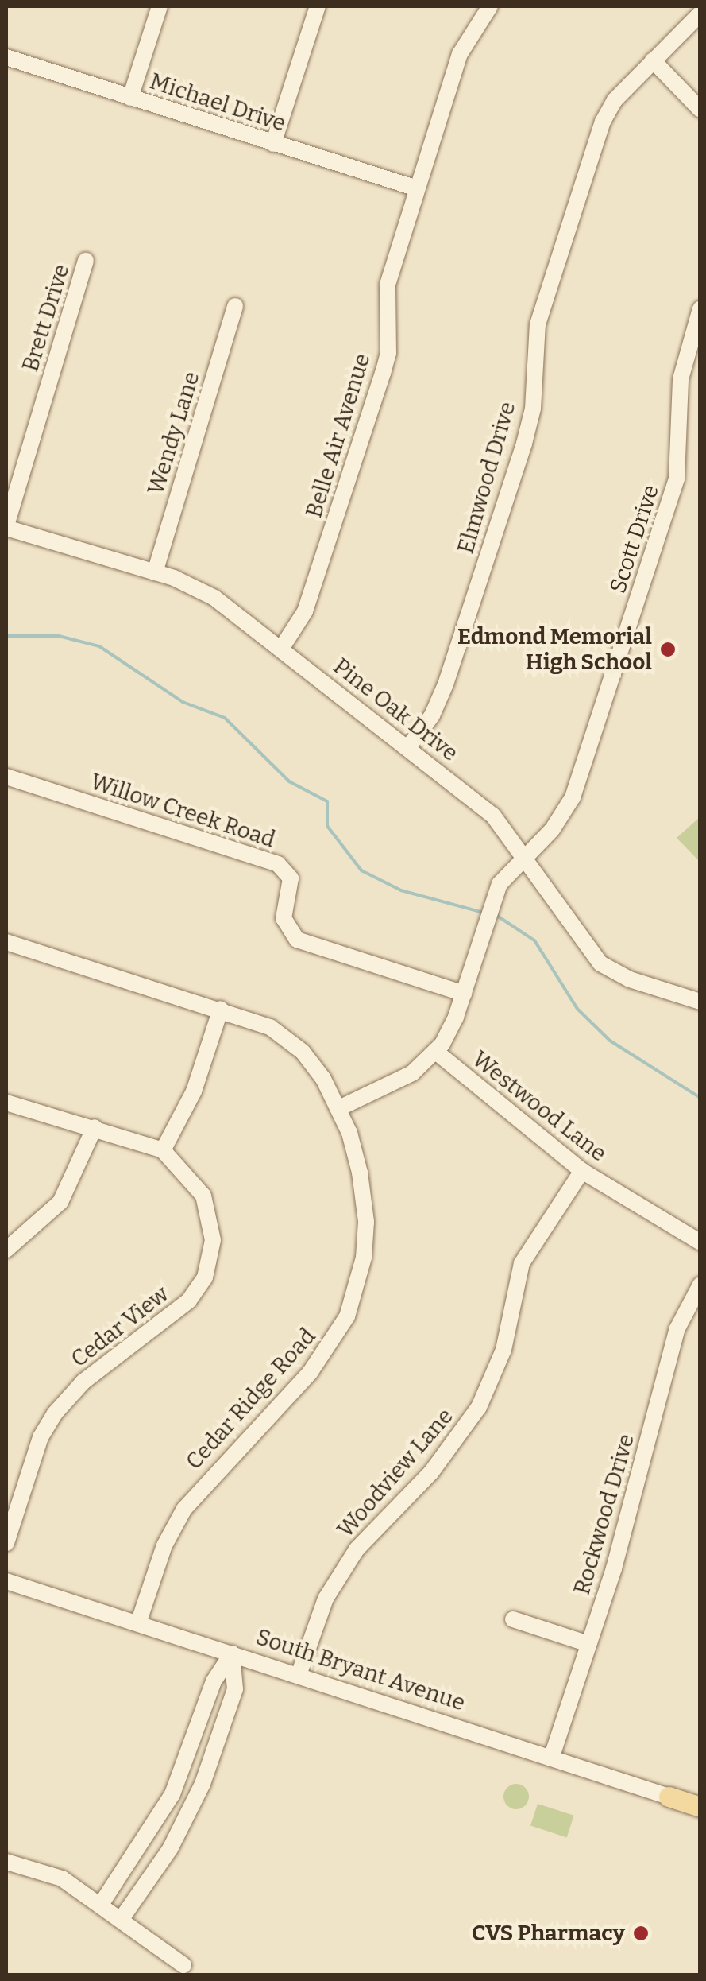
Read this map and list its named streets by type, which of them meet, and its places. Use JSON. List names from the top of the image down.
{
  "streets": {
    "main road": ["South Bryant Avenue"],
    "street": [
      "Michael Drive",
      "Brett Drive",
      "Wendy Lane",
      "Belle Air Avenue",
      "Elmwood Drive",
      "Scott Drive",
      "Pine Oak Drive",
      "Willow Creek Road",
      "Westwood Lane",
      "Cedar View",
      "Cedar Ridge Road",
      "Woodview Lane",
      "Rockwood Drive"
    ]
  },
  "crossings": [
    ["Michael Drive", "Belle Air Avenue"],
    ["Brett Drive", "Pine Oak Drive"],
    ["Wendy Lane", "Pine Oak Drive"],
    ["Belle Air Avenue", "Pine Oak Drive"],
    ["Elmwood Drive", "Pine Oak Drive"],
    ["Scott Drive", "Pine Oak Drive"],
    ["Scott Drive", "Willow Creek Road"],
    ["Scott Drive", "Westwood Lane"],
    ["Scott Drive", "Cedar Ridge Road"],
    ["Westwood Lane", "Woodview Lane"],
    ["Cedar Ridge Road", "South Bryant Avenue"],
    ["Woodview Lane", "South Bryant Avenue"],
    ["Rockwood Drive", "South Bryant Avenue"]
  ],
  "places": ["Edmond Memorial High School", "CVS Pharmacy"]
}
